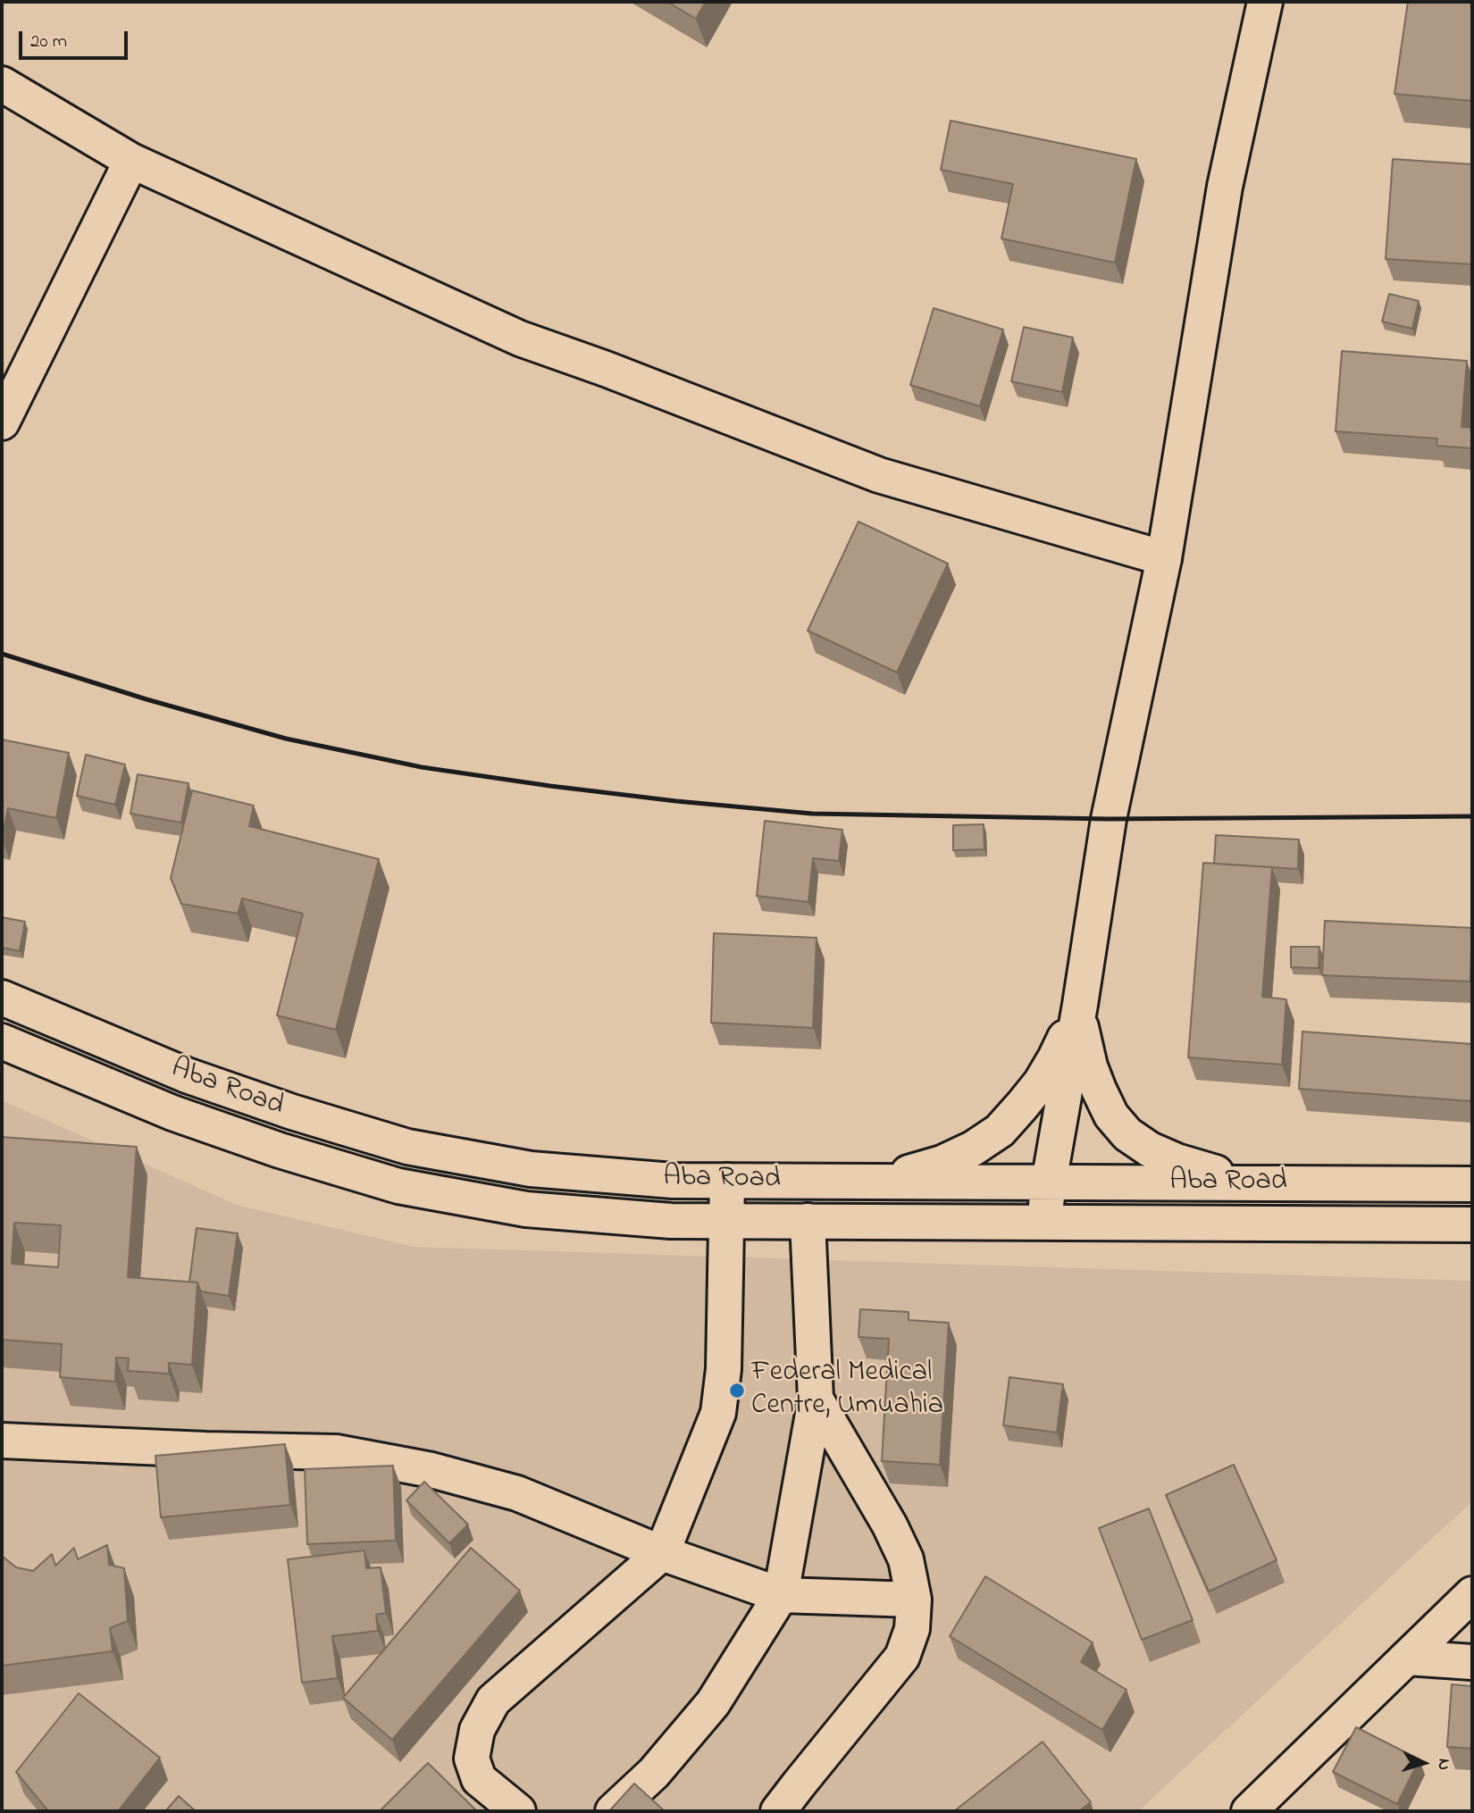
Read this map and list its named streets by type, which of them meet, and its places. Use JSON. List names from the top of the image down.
{
  "streets": {
    "main road": ["Aba Road"]
  },
  "places": ["Federal Medical Centre, Umuahia"],
  "scale_bar": "20 m",
  "north": "right"
}
